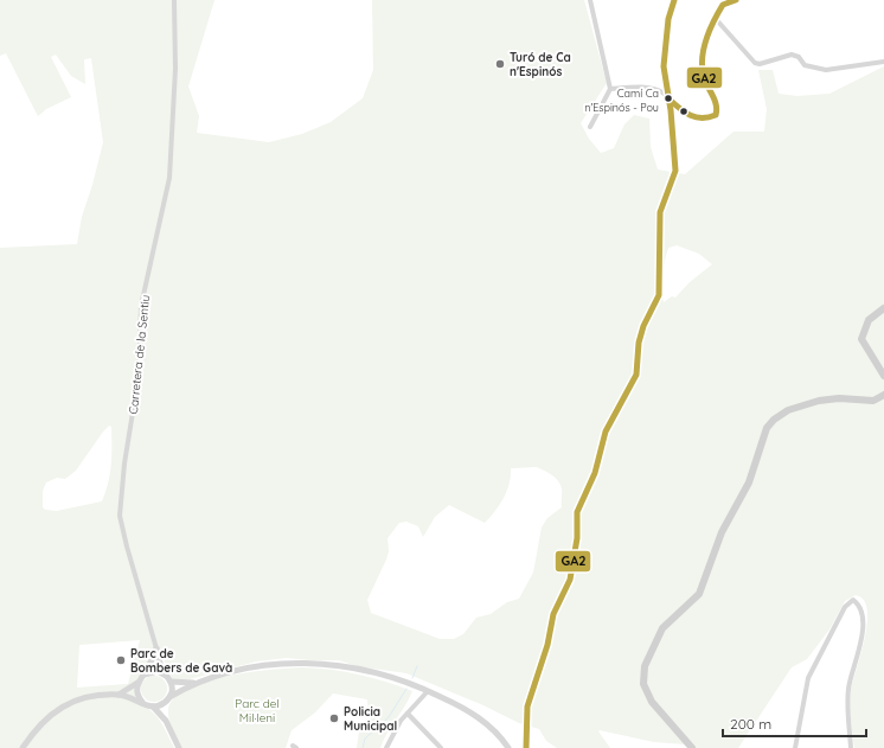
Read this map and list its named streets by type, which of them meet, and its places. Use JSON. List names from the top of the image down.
{
  "streets": {
    "street": ["Carretera de la Sentiu"]
  },
  "parks": ["Parc del Mil·leni"],
  "places": [
    "Turó de Ca n'Espinós",
    "Camí Ca n'Espinós - Pou",
    "Parc de Bombers de Gavà",
    "Policia Municipal"
  ],
  "lines": ["transit line GA2"],
  "scale_bar": "200 m"
}
